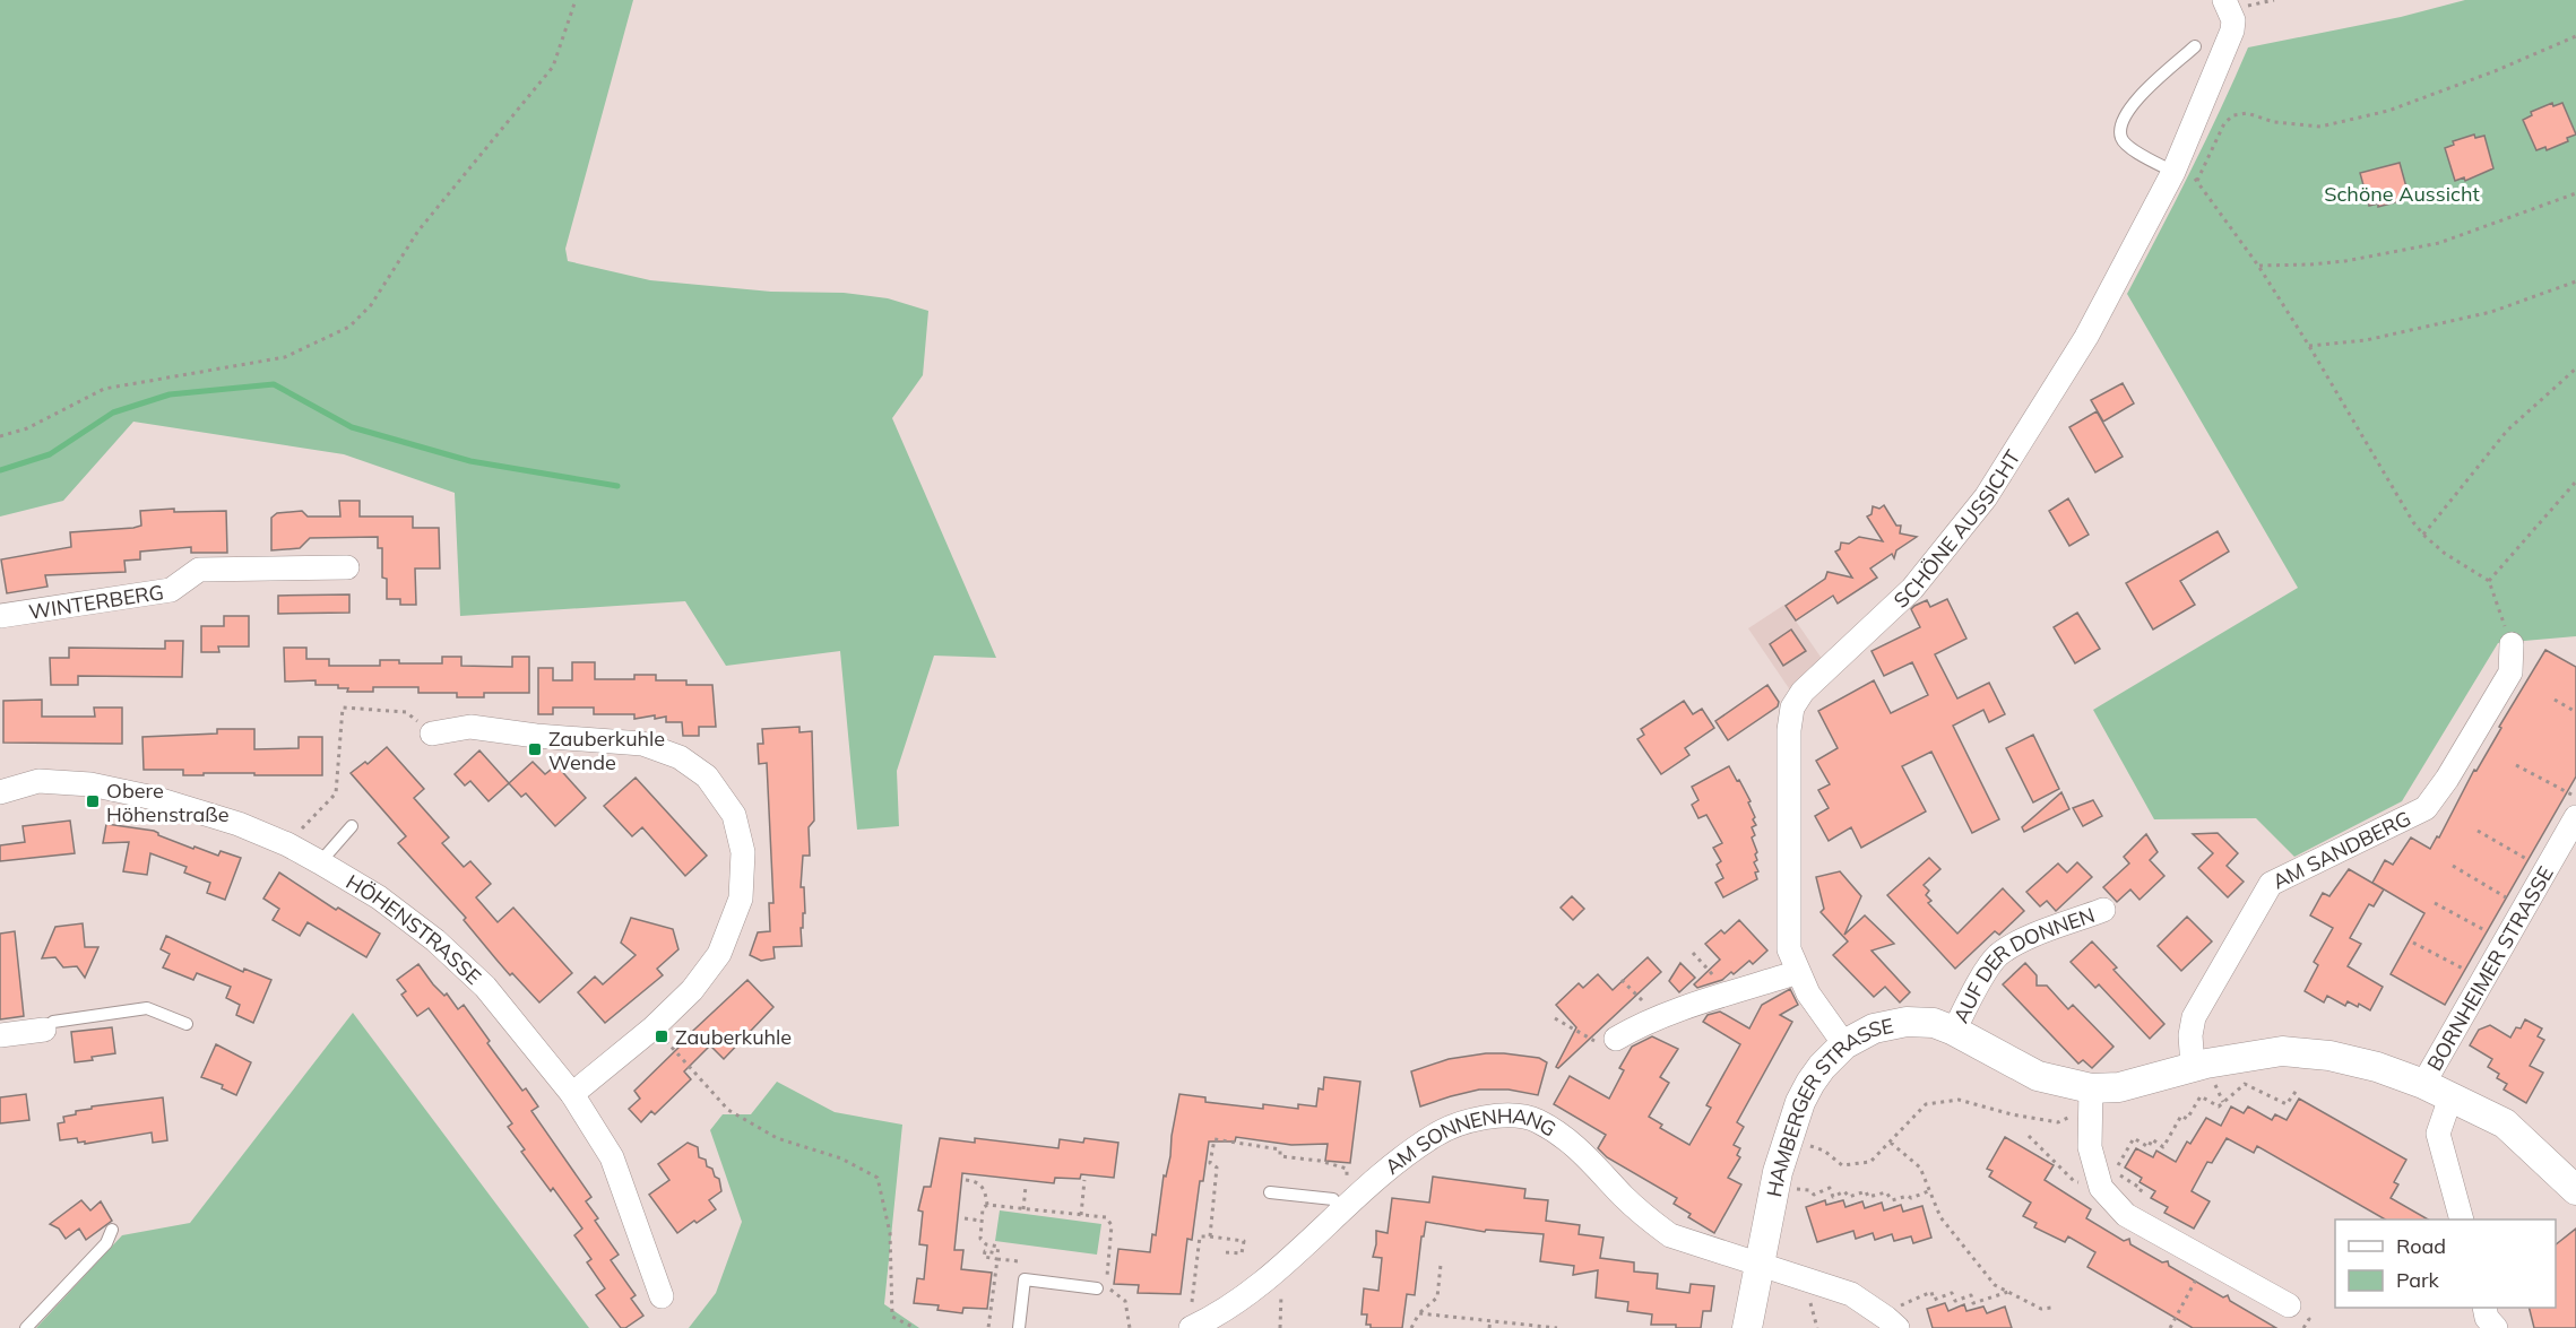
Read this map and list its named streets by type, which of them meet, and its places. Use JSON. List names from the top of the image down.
{
  "streets": {
    "street": [
      "SCHÖNE AUSSICHT",
      "WINTERBERG",
      "AM SANDBERG",
      "HÖHENSTRASSE",
      "BORNHEIMER STRASSE",
      "AUF DER DONNEN",
      "HAMBERGER STRASSE",
      "AM SONNENHANG"
    ]
  },
  "crossings": [
    ["SCHÖNE AUSSICHT", "HAMBERGER STRASSE"],
    ["AM SANDBERG", "HAMBERGER STRASSE"],
    ["BORNHEIMER STRASSE", "HAMBERGER STRASSE"],
    ["AUF DER DONNEN", "HAMBERGER STRASSE"],
    ["HAMBERGER STRASSE", "AM SONNENHANG"]
  ],
  "parks": ["Schöne Aussicht"],
  "places": {
    "transit": ["Zauberkuhle Wende", "Obere Höhenstraße", "Zauberkuhle"]
  },
  "legend": ["Road", "Park"]
}
